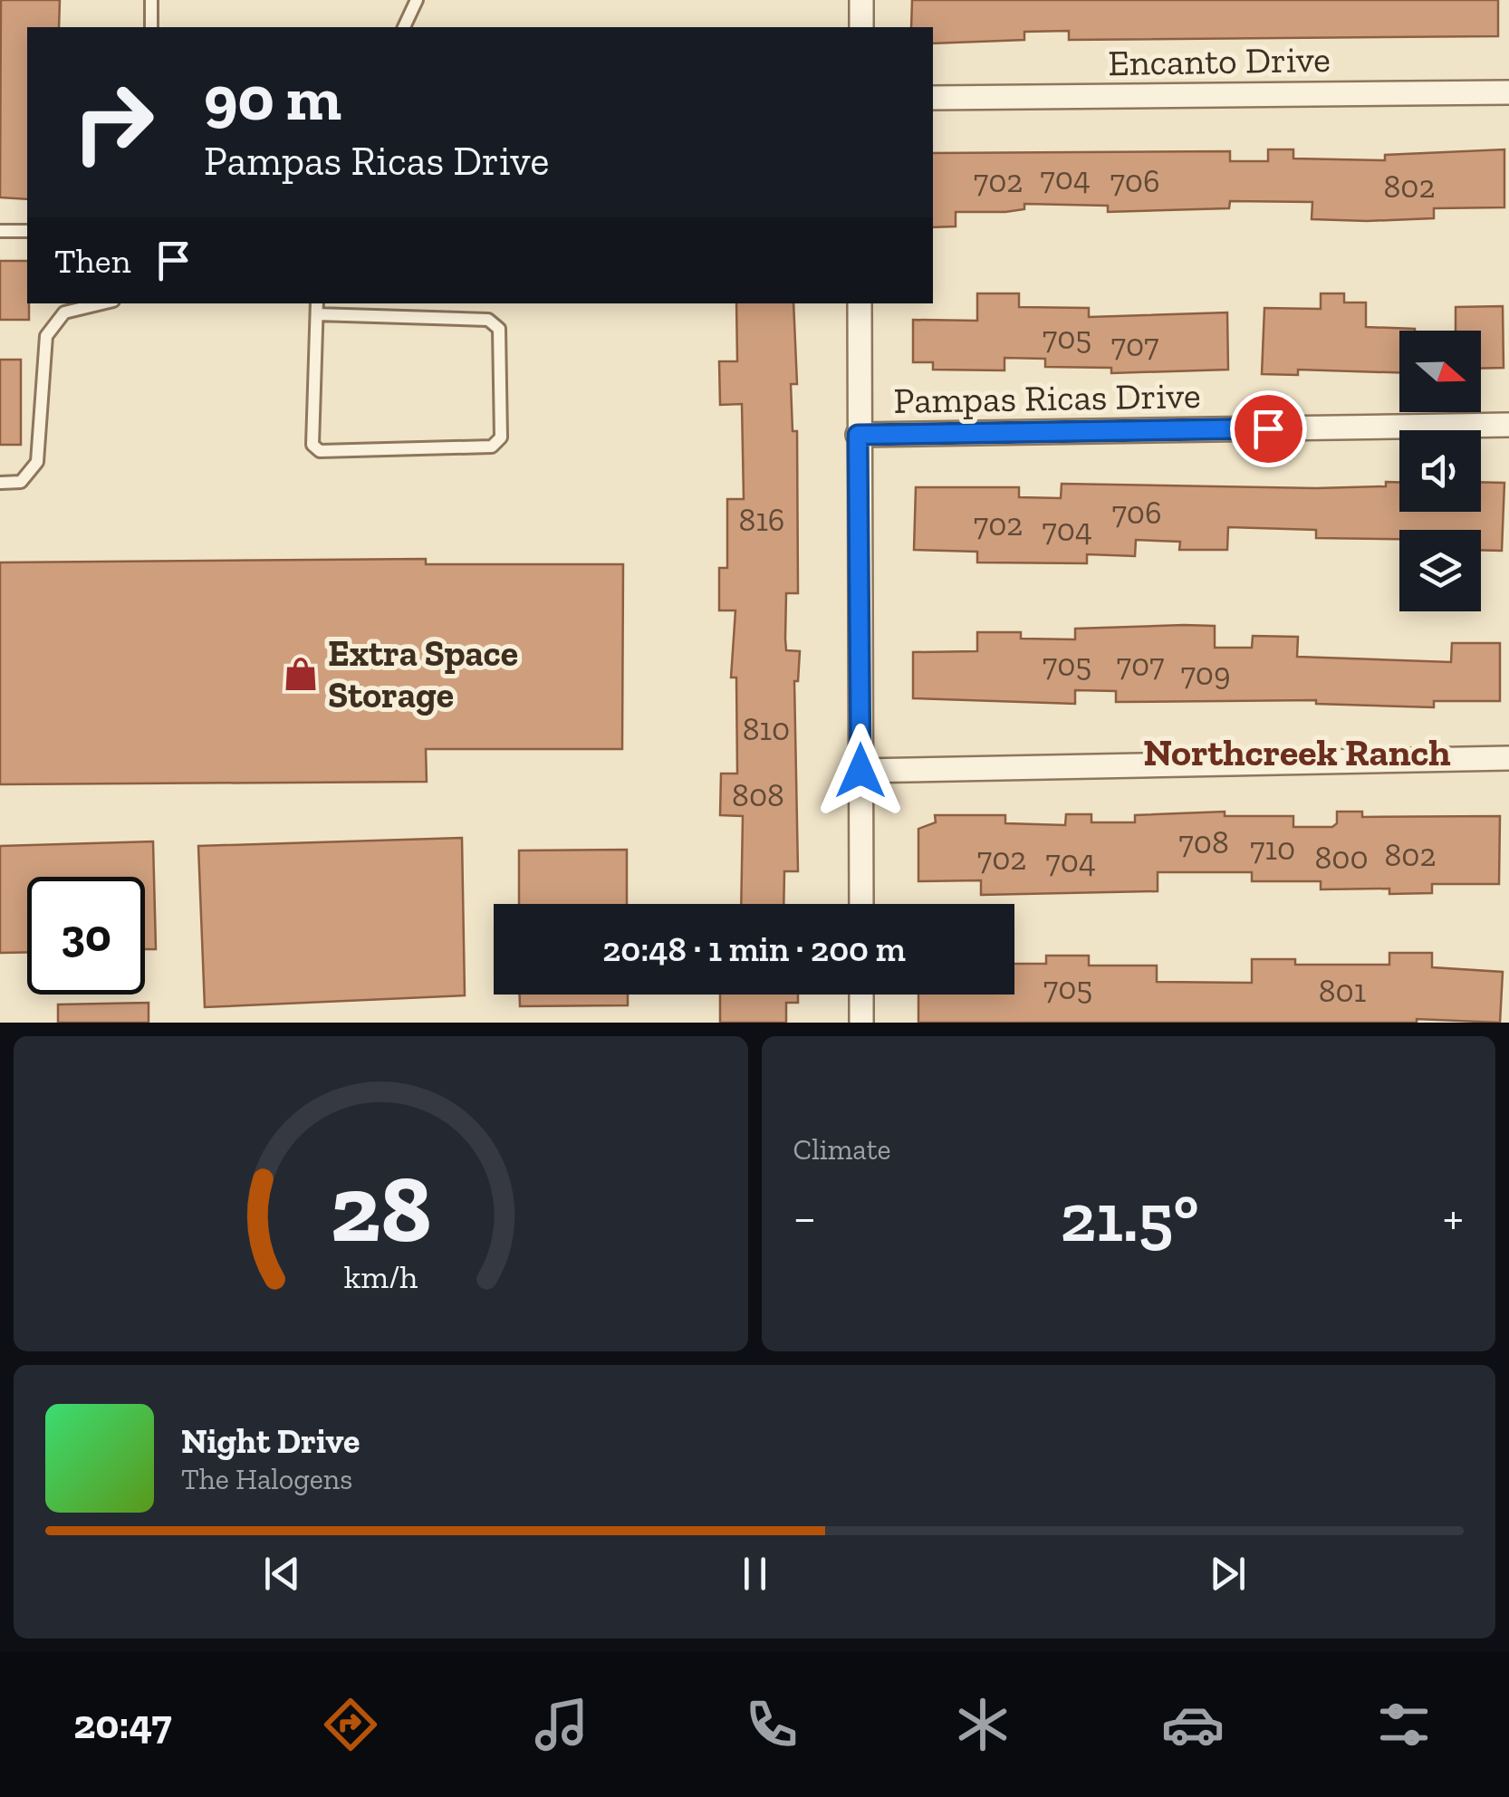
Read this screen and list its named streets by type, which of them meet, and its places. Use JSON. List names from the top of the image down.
{
  "streets": {
    "street": ["Encanto Drive", "Pampas Ricas Drive"]
  },
  "districts": ["Northcreek Ranch"],
  "places": {
    "shop": ["Extra Space Storage"]
  },
  "house_numbers": [
    "704",
    "702",
    "706",
    "802",
    "705",
    "707",
    "706",
    "816",
    "702",
    "704",
    "705",
    "707",
    "709",
    "810",
    "808",
    "708",
    "710",
    "802",
    "800",
    "702",
    "704",
    "705",
    "801"
  ],
  "north": "right",
  "page": {
    "turn": ["90 m", "Pampas Ricas Drive"],
    "then": "Then",
    "limit": "30",
    "trip": "20:48 · 1 min · 200 m",
    "tile": "Climate",
    "heat": ["−", "21.5°", "+"],
    "song": ["Night Drive", "The Halogens"],
    "tabs": "20:47",
    "gauge": ["28", "km/h"]
  }
}
